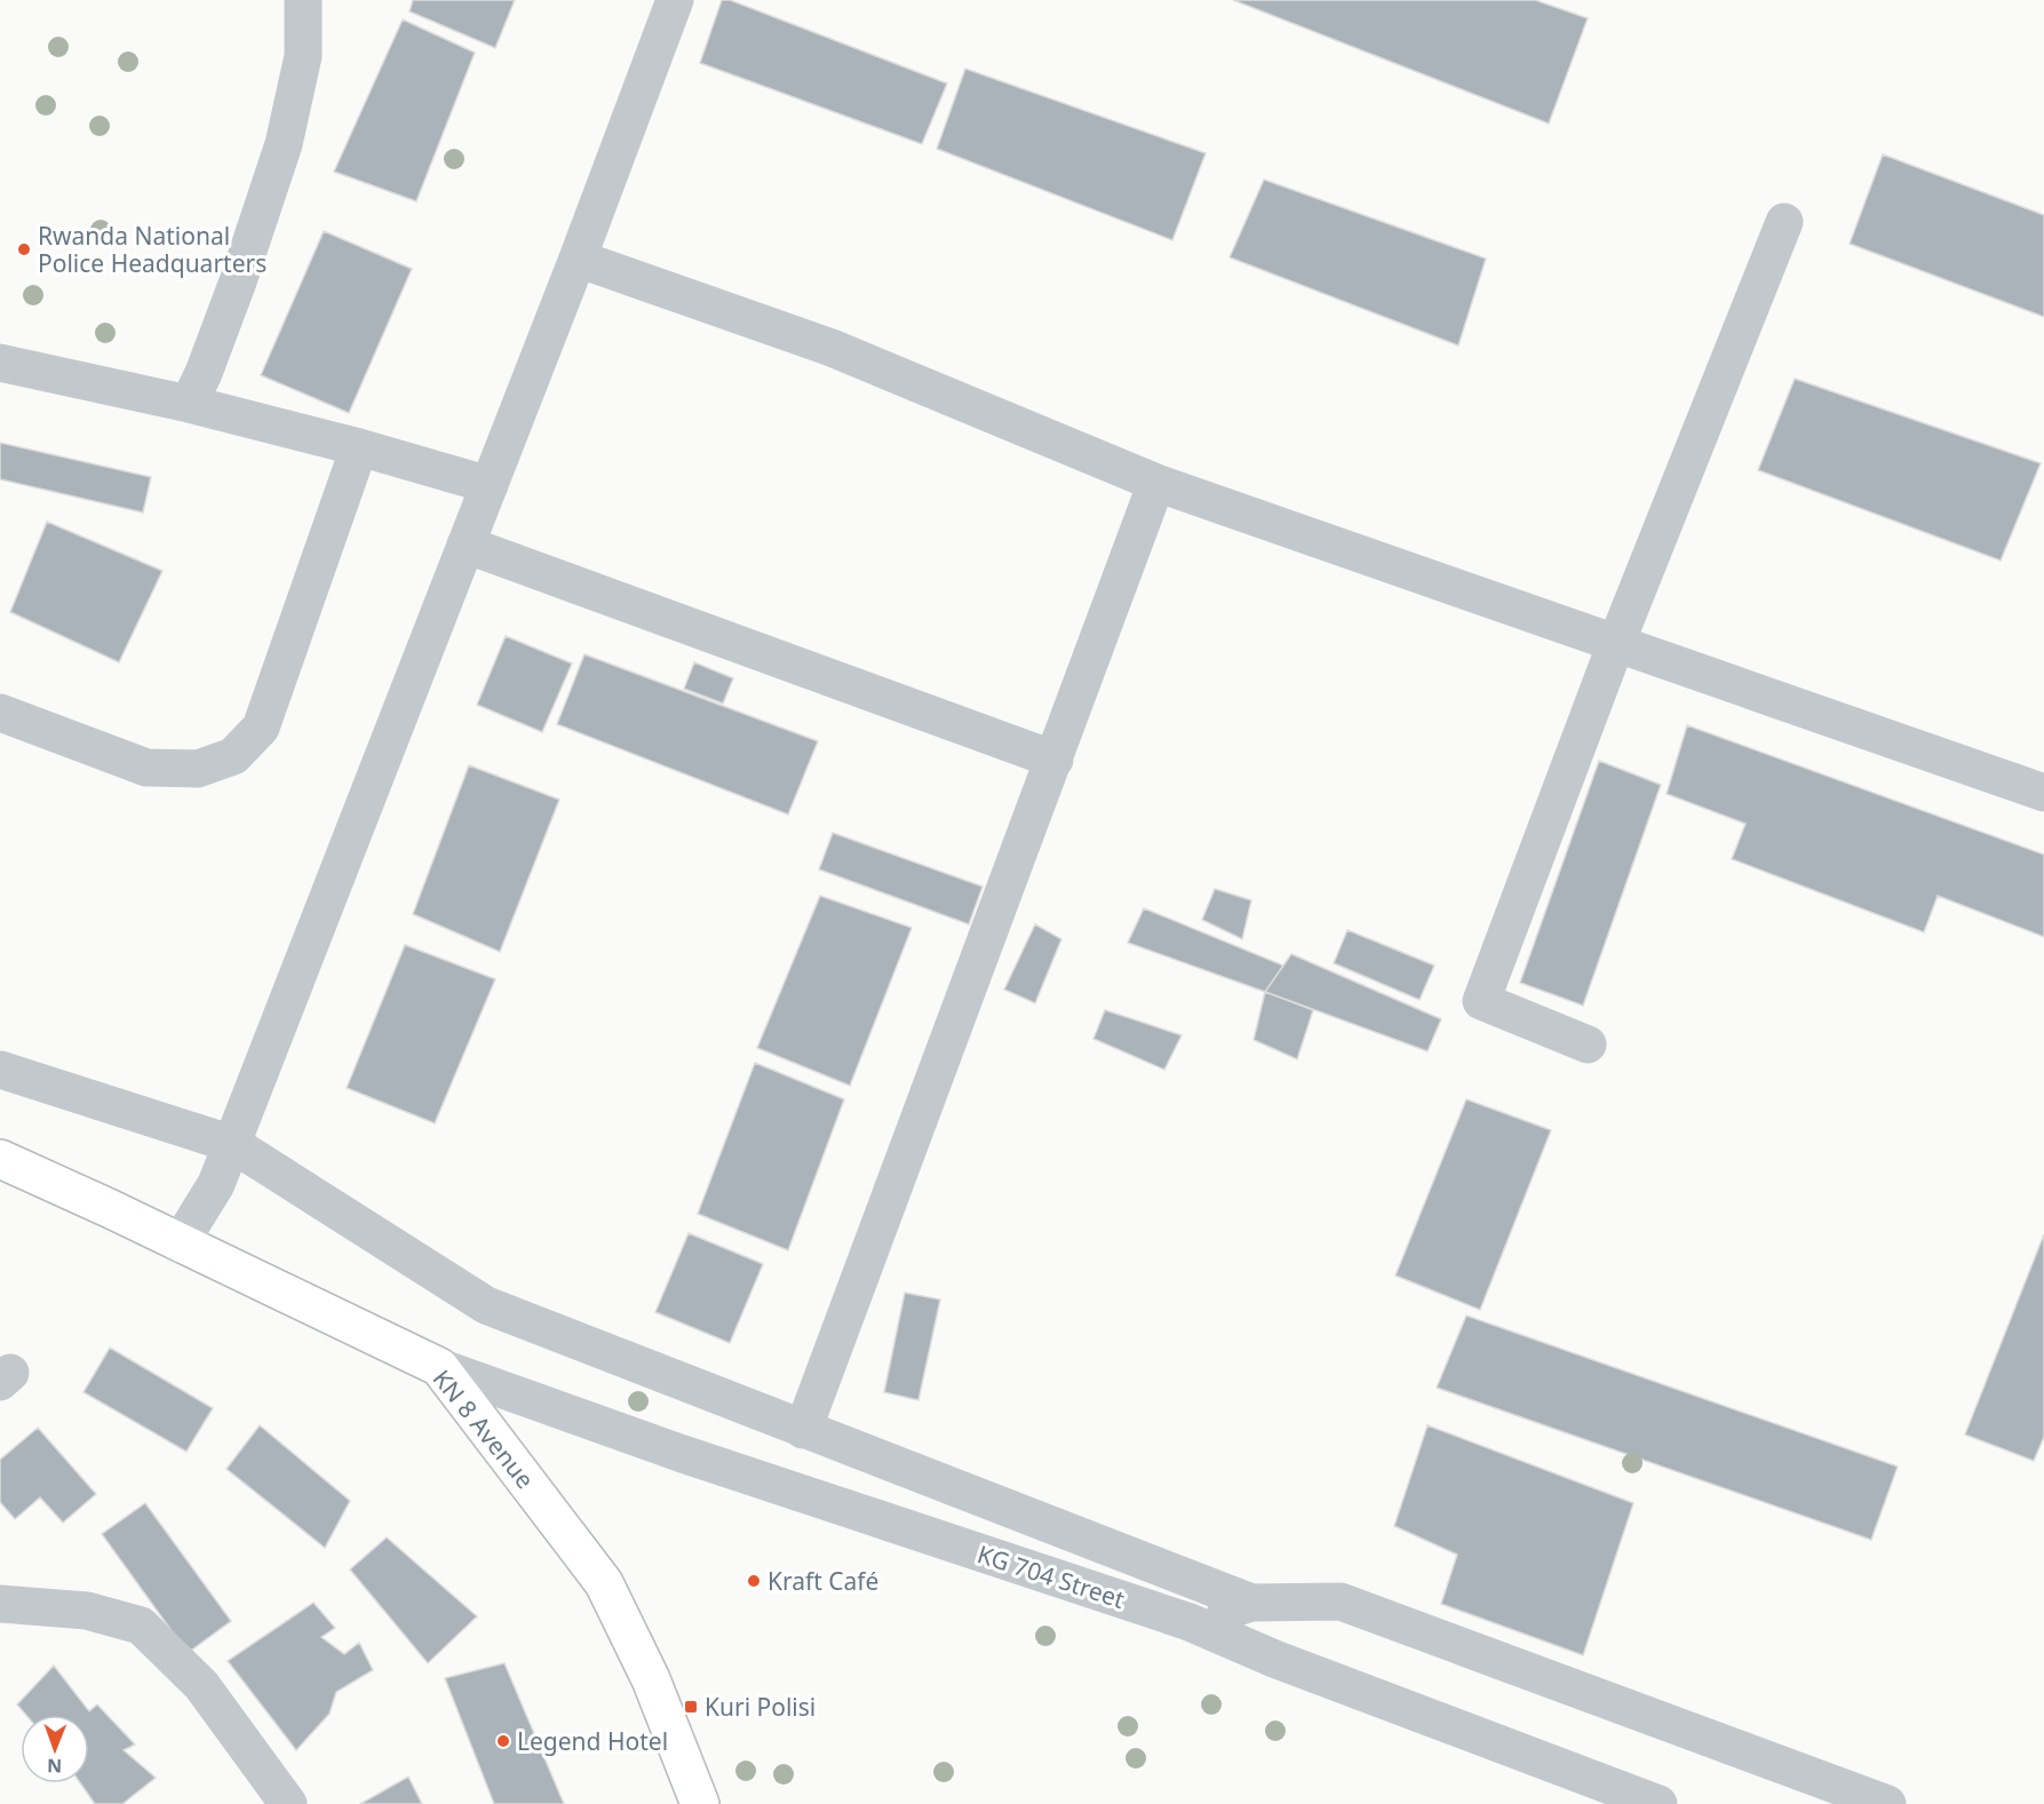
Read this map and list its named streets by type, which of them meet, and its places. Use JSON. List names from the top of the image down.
{
  "streets": {
    "main road": ["KN 8 Avenue"],
    "street": ["KG 704 Street"]
  },
  "crossings": [
    ["KN 8 Avenue", "KG 704 Street"]
  ],
  "places": {
    "other": ["Rwanda National Police Headquarters", "Kraft Café", "Legend Hotel"],
    "transit": ["Kuri Polisi"]
  },
  "north": "bottom"
}
